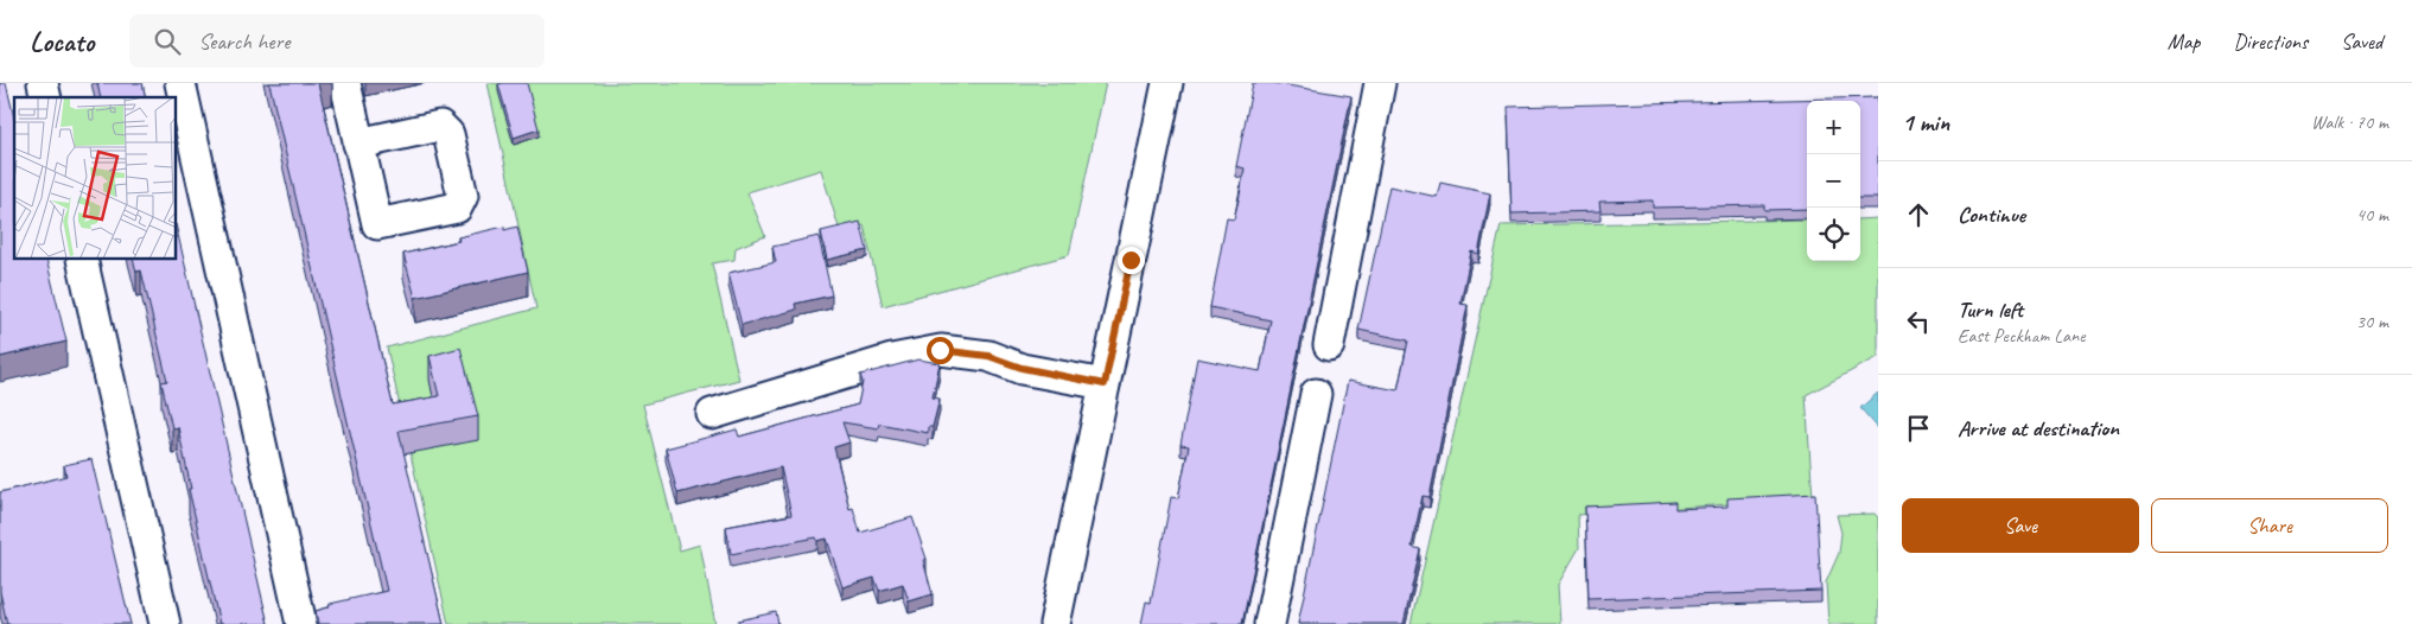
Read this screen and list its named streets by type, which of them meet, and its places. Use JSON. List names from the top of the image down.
{
  "page": {
    "header": "Locato",
    "search": "Search here",
    "nav": ["Map", "Directions", "Saved"],
    "heading": ["1 min", "Walk · 70 m"],
    "map_buttons": ["+", "−"],
    "list": [
      ["Continue", "40 m"],
      ["Turn left", "East Peckham Lane", "30 m"],
      "Arrive at destination"
    ],
    "buttons": ["Save", "Share"]
  }
}
